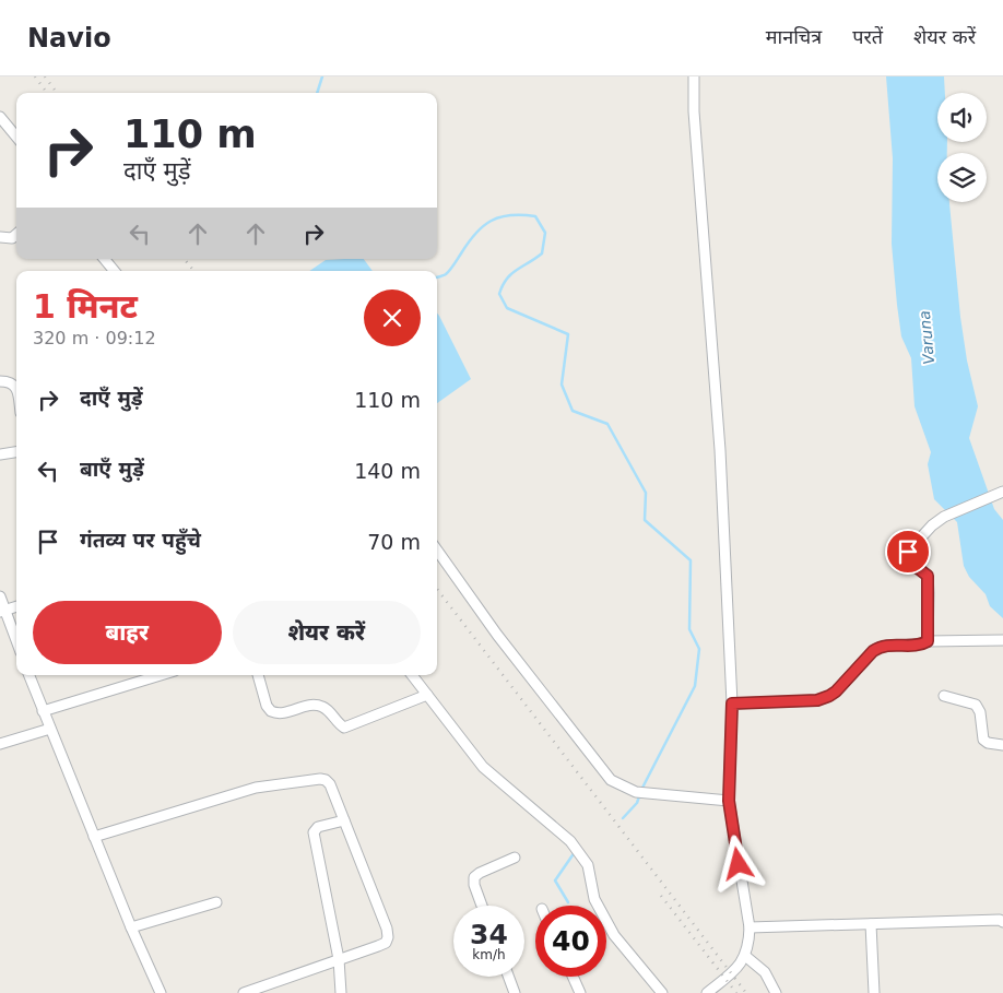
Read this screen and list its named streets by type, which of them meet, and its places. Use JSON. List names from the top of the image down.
{
  "water": ["Varuna"],
  "page": {
    "header": "Navio",
    "nav": ["मानचित्र", "परतें", "शेयर करें"],
    "turn": ["110 m", "दाएँ मुड़ें"],
    "heading": ["1 मिनट", "320 m · 09:12"],
    "list": [
      {
        "name": "दाएँ मुड़ें",
        "value": "110 m"
      },
      {
        "name": "बाएँ मुड़ें",
        "value": "140 m"
      },
      {
        "name": "गंतव्य पर पहुँचे",
        "value": "70 m"
      }
    ],
    "buttons": ["बाहर", "शेयर करें"],
    "speed": "34 km/h",
    "limit": "40"
  }
}
